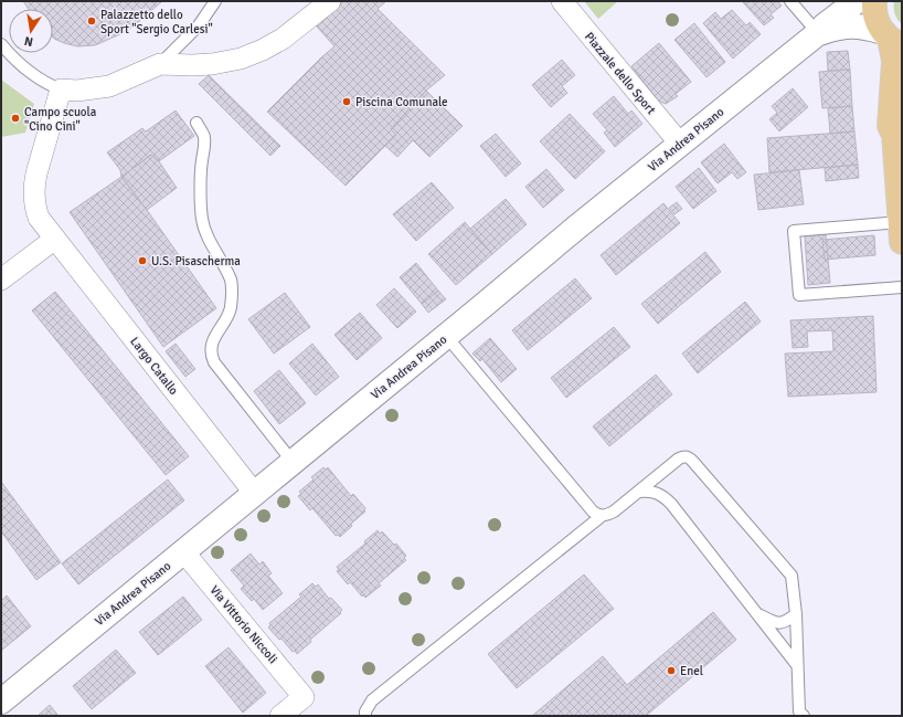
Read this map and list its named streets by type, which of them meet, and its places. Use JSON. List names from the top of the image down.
{
  "streets": {
    "street": [
      "Piazzale dello Sport",
      "Via Andrea Pisano",
      "Largo Catallo",
      "Via Vittorio Niccoli"
    ]
  },
  "crossings": [
    ["Piazzale dello Sport", "Via Andrea Pisano"],
    ["Via Andrea Pisano", "Largo Catallo"],
    ["Via Andrea Pisano", "Via Vittorio Niccoli"]
  ],
  "places": [
    "Palazzetto dello Sport \"Sergio Carlesi\"",
    "Piscina Comunale",
    "Campo scuola \"Cino Cini\"",
    "U.S. Pisascherma",
    "Enel"
  ],
  "north": "bottom"
}
